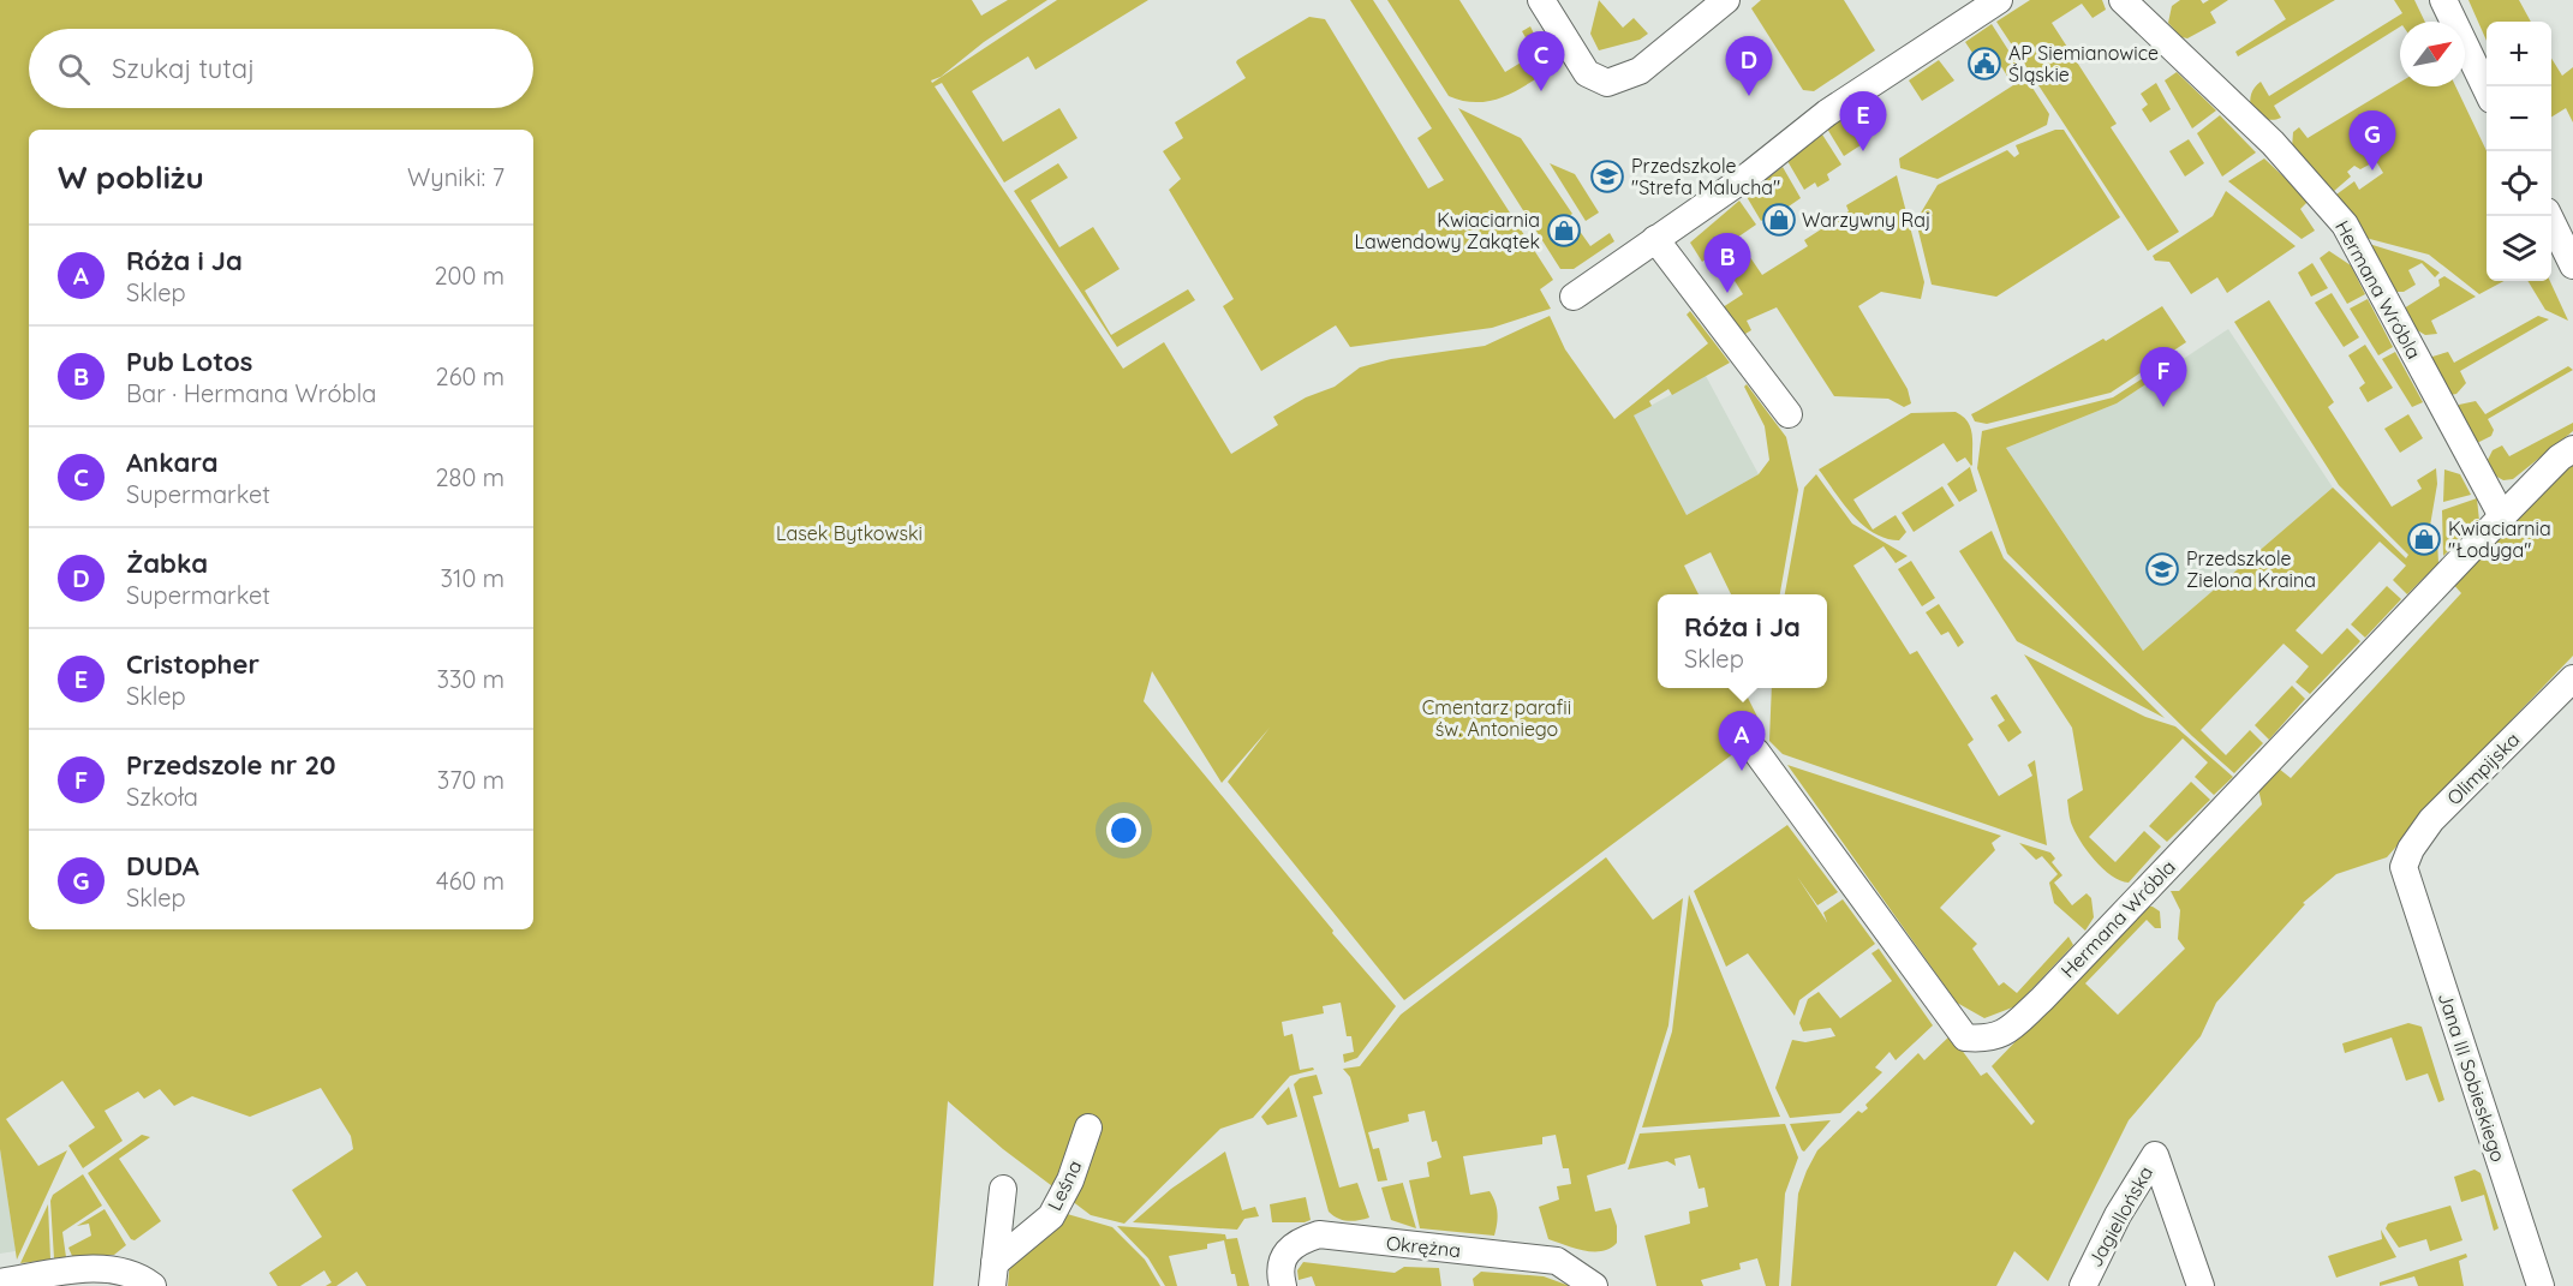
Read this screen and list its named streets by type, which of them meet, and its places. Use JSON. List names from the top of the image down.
{
  "streets": {
    "street": [
      "Hermana Wróbla",
      "Olimpijska",
      "Jana III Sobieskiego",
      "Leśna",
      "Jagiellońska",
      "Okrężna"
    ]
  },
  "crossings": [
    ["Olimpijska", "Jana III Sobieskiego"]
  ],
  "parks": ["Lasek Bytkowski", "Cmentarz parafii św. Antoniego"],
  "places": {
    "public building": ["AP Siemianowice Śląskie"],
    "school or university": ["Przedszkole \"Strefa Malucha\"", "Przedszkole Zielona Kraina"],
    "shop": ["Warzywny Raj", "Kwiaciarnia Lawendowy Zakątek", "Kwiaciarnia \"Łodyga\""]
  },
  "north": "top right",
  "page": {
    "map_buttons": ["+", "−"],
    "search": "Szukaj tutaj",
    "pins": [
      "C",
      "D",
      "E",
      "G",
      "B",
      "F",
      "A"
    ],
    "heading": ["W pobliżu", "Wyniki: 7"],
    "list": [
      {
        "mark": "A",
        "name": "Róża i Ja",
        "note": "Sklep",
        "value": "200 m"
      },
      {
        "mark": "B",
        "name": "Pub Lotos",
        "note": "Bar · Hermana Wróbla",
        "value": "260 m"
      },
      {
        "mark": "C",
        "name": "Ankara",
        "note": "Supermarket",
        "value": "280 m"
      },
      {
        "mark": "D",
        "name": "Żabka",
        "note": "Supermarket",
        "value": "310 m"
      },
      {
        "mark": "E",
        "name": "Cristopher",
        "note": "Sklep",
        "value": "330 m"
      },
      {
        "mark": "F",
        "name": "Przedszole nr 20",
        "note": "Szkoła",
        "value": "370 m"
      },
      {
        "mark": "G",
        "name": "DUDA",
        "note": "Sklep",
        "value": "460 m"
      }
    ],
    "popup": ["Róża i Ja", "Sklep"]
  }
}
